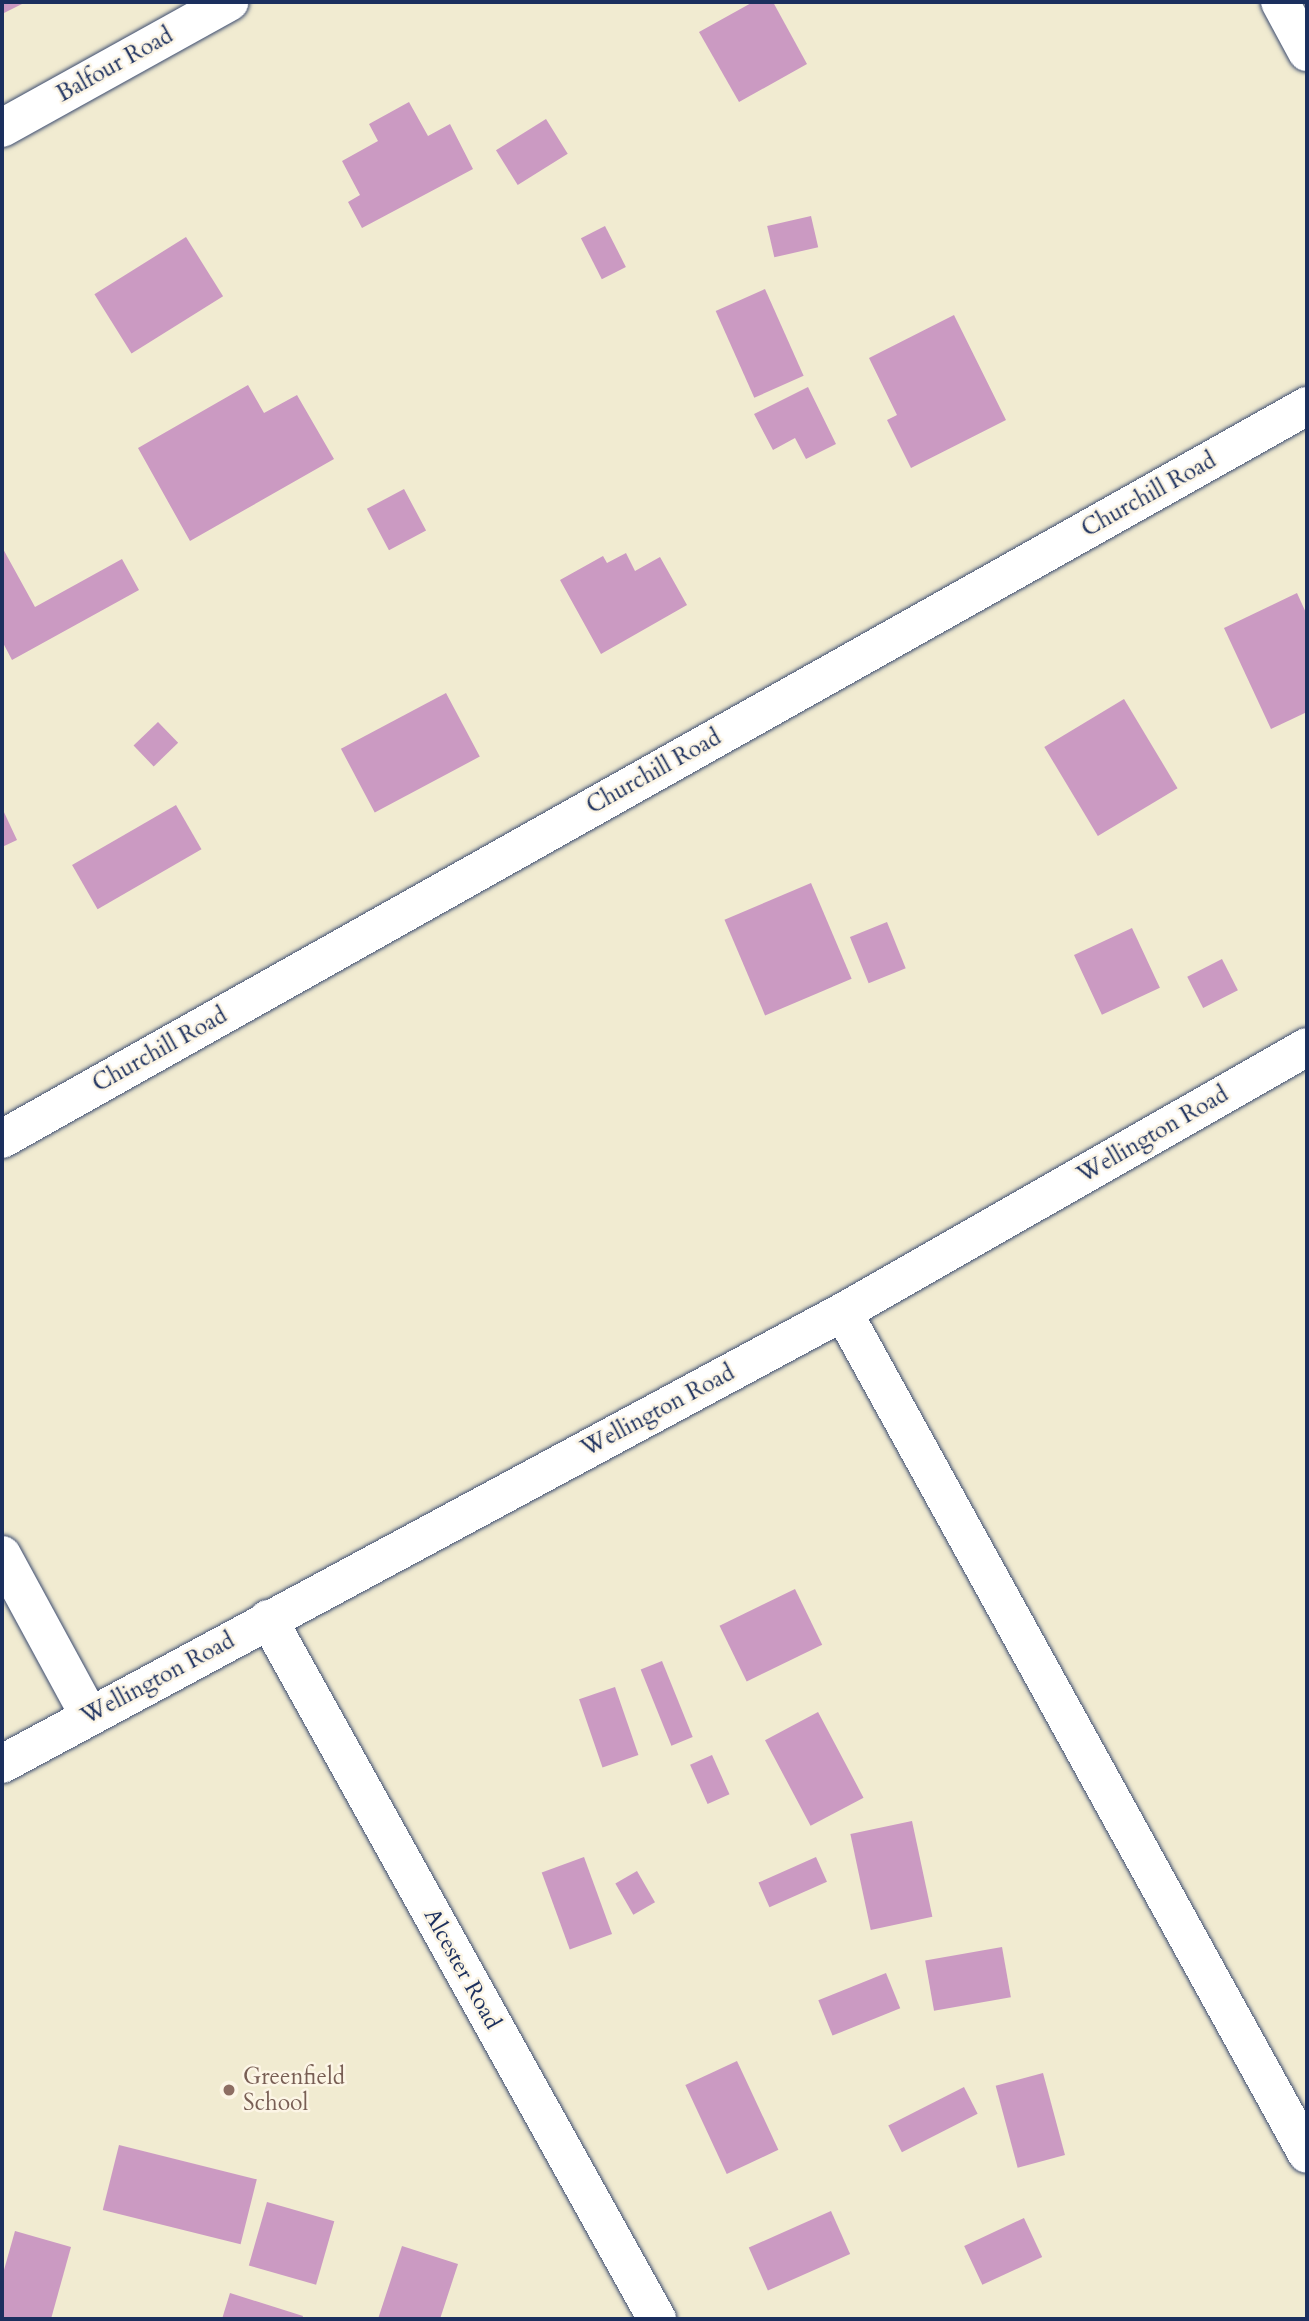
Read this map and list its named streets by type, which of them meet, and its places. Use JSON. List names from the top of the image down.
{
  "streets": {
    "street": [
      "Balfour Road",
      "Churchill Road",
      "Wellington Road",
      "Alcester Road"
    ]
  },
  "crossings": [
    ["Wellington Road", "Alcester Road"]
  ],
  "places": ["Greenfield School"]
}
